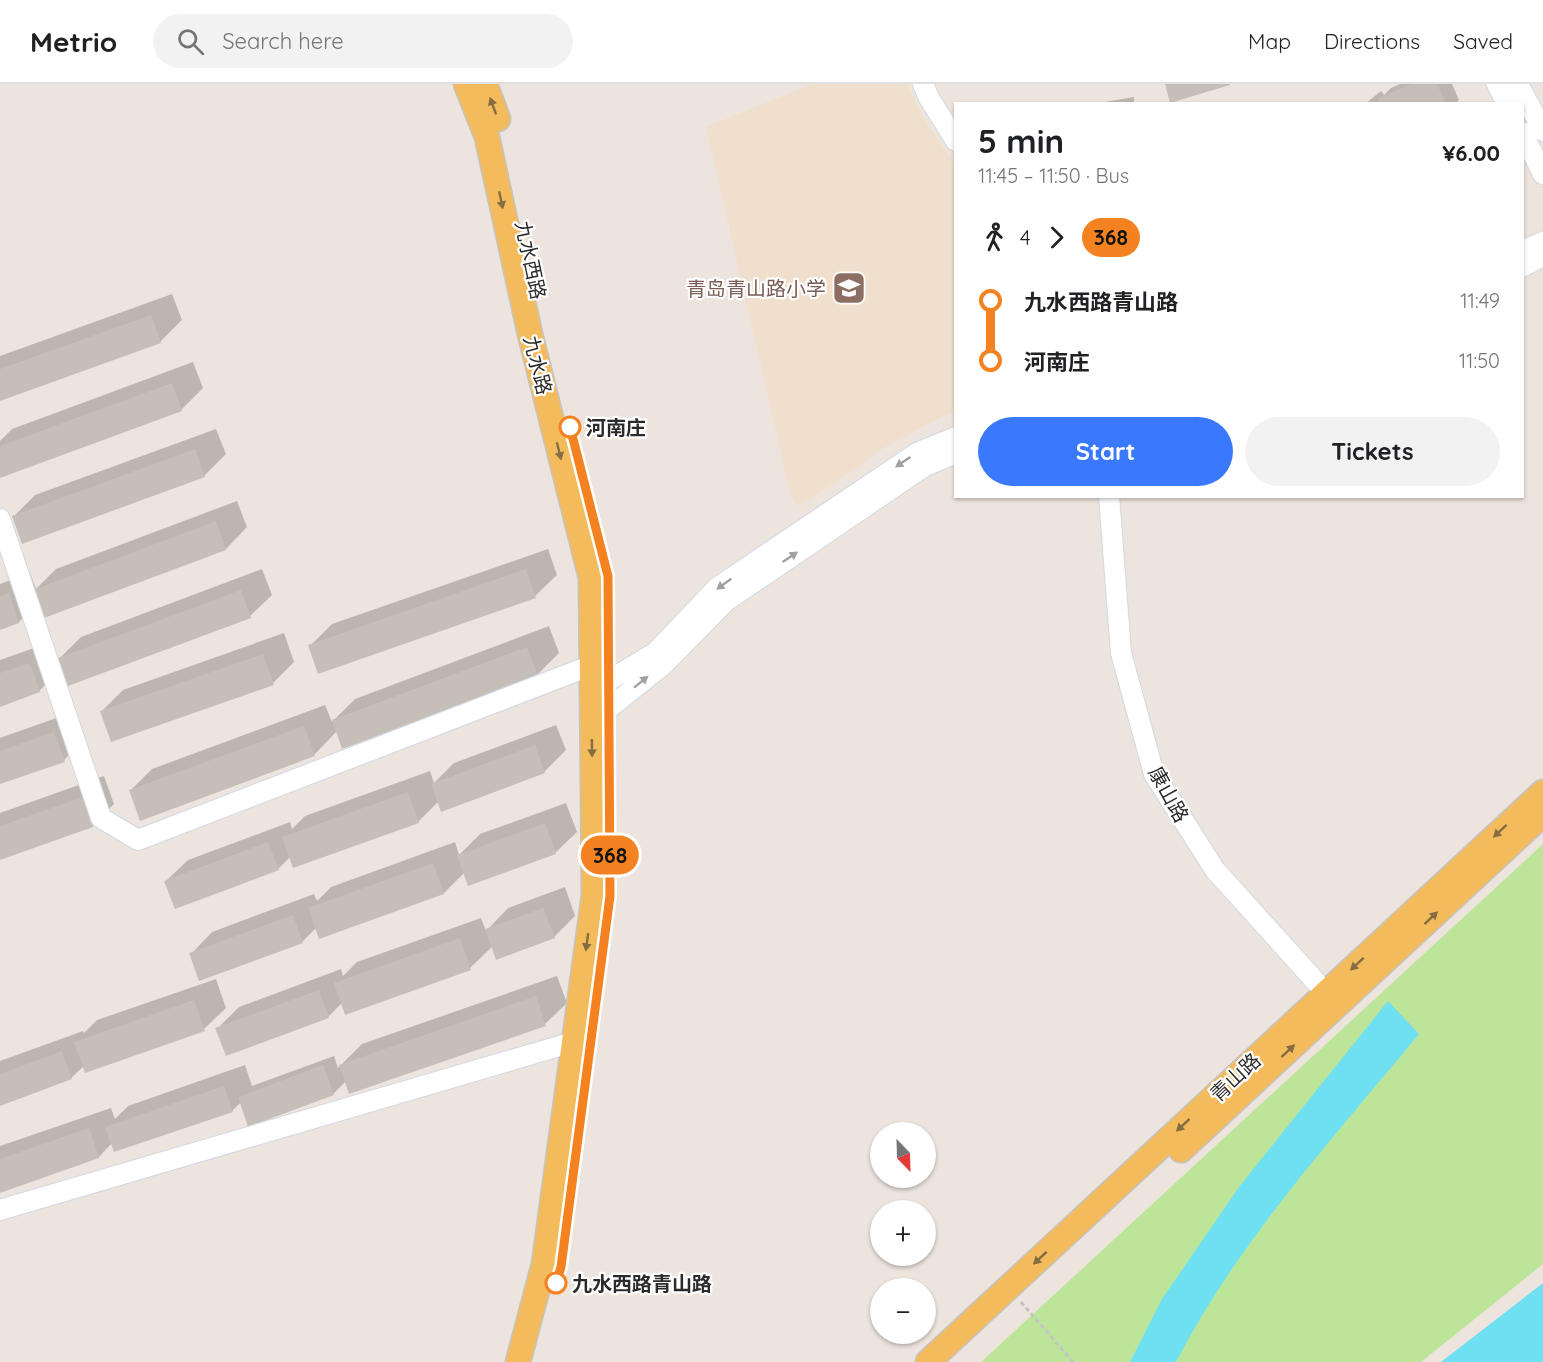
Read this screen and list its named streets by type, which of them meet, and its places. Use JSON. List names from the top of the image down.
{
  "streets": {
    "main road": ["九水西路", "九水路", "青山路"],
    "street": ["康山路"]
  },
  "crossings": [
    ["九水西路", "九水路"],
    ["康山路", "青山路"]
  ],
  "one_way": ["九水西路", "九水路"],
  "places": {
    "school or university": ["青岛青山路小学"],
    "other": ["河南庄", "九水西路青山路"]
  },
  "lines": ["bus line 368"],
  "north": "bottom right",
  "page": {
    "header": "Metrio",
    "search": "Search here",
    "nav": ["Map", "Directions", "Saved"],
    "on_map": "368",
    "heading": ["5 min", "11:45 – 11:50 · Bus", "¥6.00"],
    "legs": ["4", "368"],
    "list": [
      {
        "name": "九水西路青山路",
        "value": "11:49"
      },
      {
        "name": "河南庄",
        "value": "11:50"
      }
    ],
    "buttons": ["Start", "Tickets"],
    "map_buttons": ["+", "−"]
  }
}
